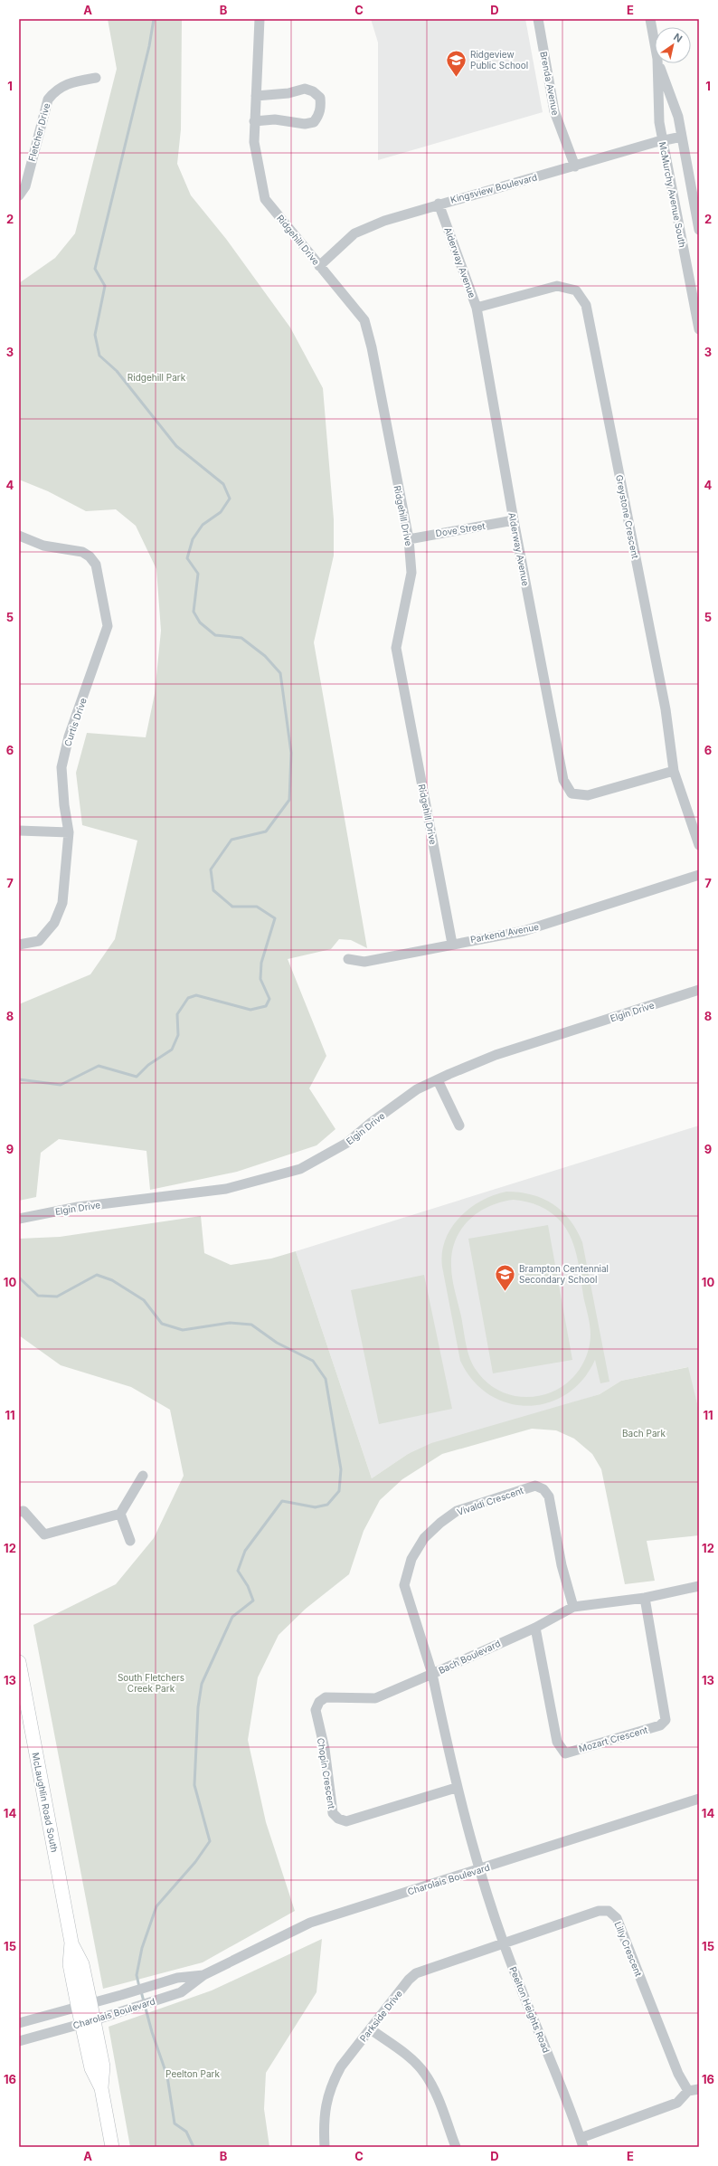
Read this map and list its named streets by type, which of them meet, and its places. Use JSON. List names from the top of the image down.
{
  "streets": {
    "main road": ["McLaughlin Road South"],
    "street": [
      "Brenda Avenue",
      "Fletcher Drive",
      "Kingsview Boulevard",
      "McMurchy Avenue South",
      "Ridgehill Drive",
      "Alderway Avenue",
      "Greystone Crescent",
      "Dove Street",
      "Curtis Drive",
      "Parkend Avenue",
      "Elgin Drive",
      "Vivaldi Crescent",
      "Bach Boulevard",
      "Mozart Crescent",
      "Chopin Crescent",
      "Charolais Boulevard",
      "Lilly Crescent",
      "Peelton Heights Road",
      "Parkside Drive"
    ]
  },
  "crossings": [
    ["Brenda Avenue", "Kingsview Boulevard"],
    ["Kingsview Boulevard", "McMurchy Avenue South"],
    ["Kingsview Boulevard", "Ridgehill Drive"],
    ["Kingsview Boulevard", "Alderway Avenue"],
    ["Ridgehill Drive", "Dove Street"],
    ["Ridgehill Drive", "Parkend Avenue"],
    ["Alderway Avenue", "Greystone Crescent"],
    ["Alderway Avenue", "Dove Street"],
    ["Vivaldi Crescent", "Bach Boulevard"],
    ["Vivaldi Crescent", "Chopin Crescent"],
    ["Bach Boulevard", "Mozart Crescent"],
    ["Bach Boulevard", "Chopin Crescent"],
    ["Bach Boulevard", "Charolais Boulevard"],
    ["Bach Boulevard", "Peelton Heights Road"],
    ["McLaughlin Road South", "Charolais Boulevard"],
    ["Charolais Boulevard", "Peelton Heights Road"],
    ["Lilly Crescent", "Peelton Heights Road"],
    ["Lilly Crescent", "Parkside Drive"],
    ["Peelton Heights Road", "Parkside Drive"]
  ],
  "parks": [
    "Ridgehill Park",
    "Bach Park",
    "South Fletchers Creek Park",
    "Peelton Park"
  ],
  "places": {
    "school or university": ["Ridgeview Public School", "Brampton Centennial Secondary School"]
  },
  "north": "top right",
  "grid": {
    "columns": [
      "A",
      "B",
      "C",
      "D",
      "E"
    ],
    "rows": [
      "1",
      "2",
      "3",
      "4",
      "5",
      "6",
      "7",
      "8",
      "9",
      "10",
      "11",
      "12",
      "13",
      "14",
      "15",
      "16"
    ]
  }
}
